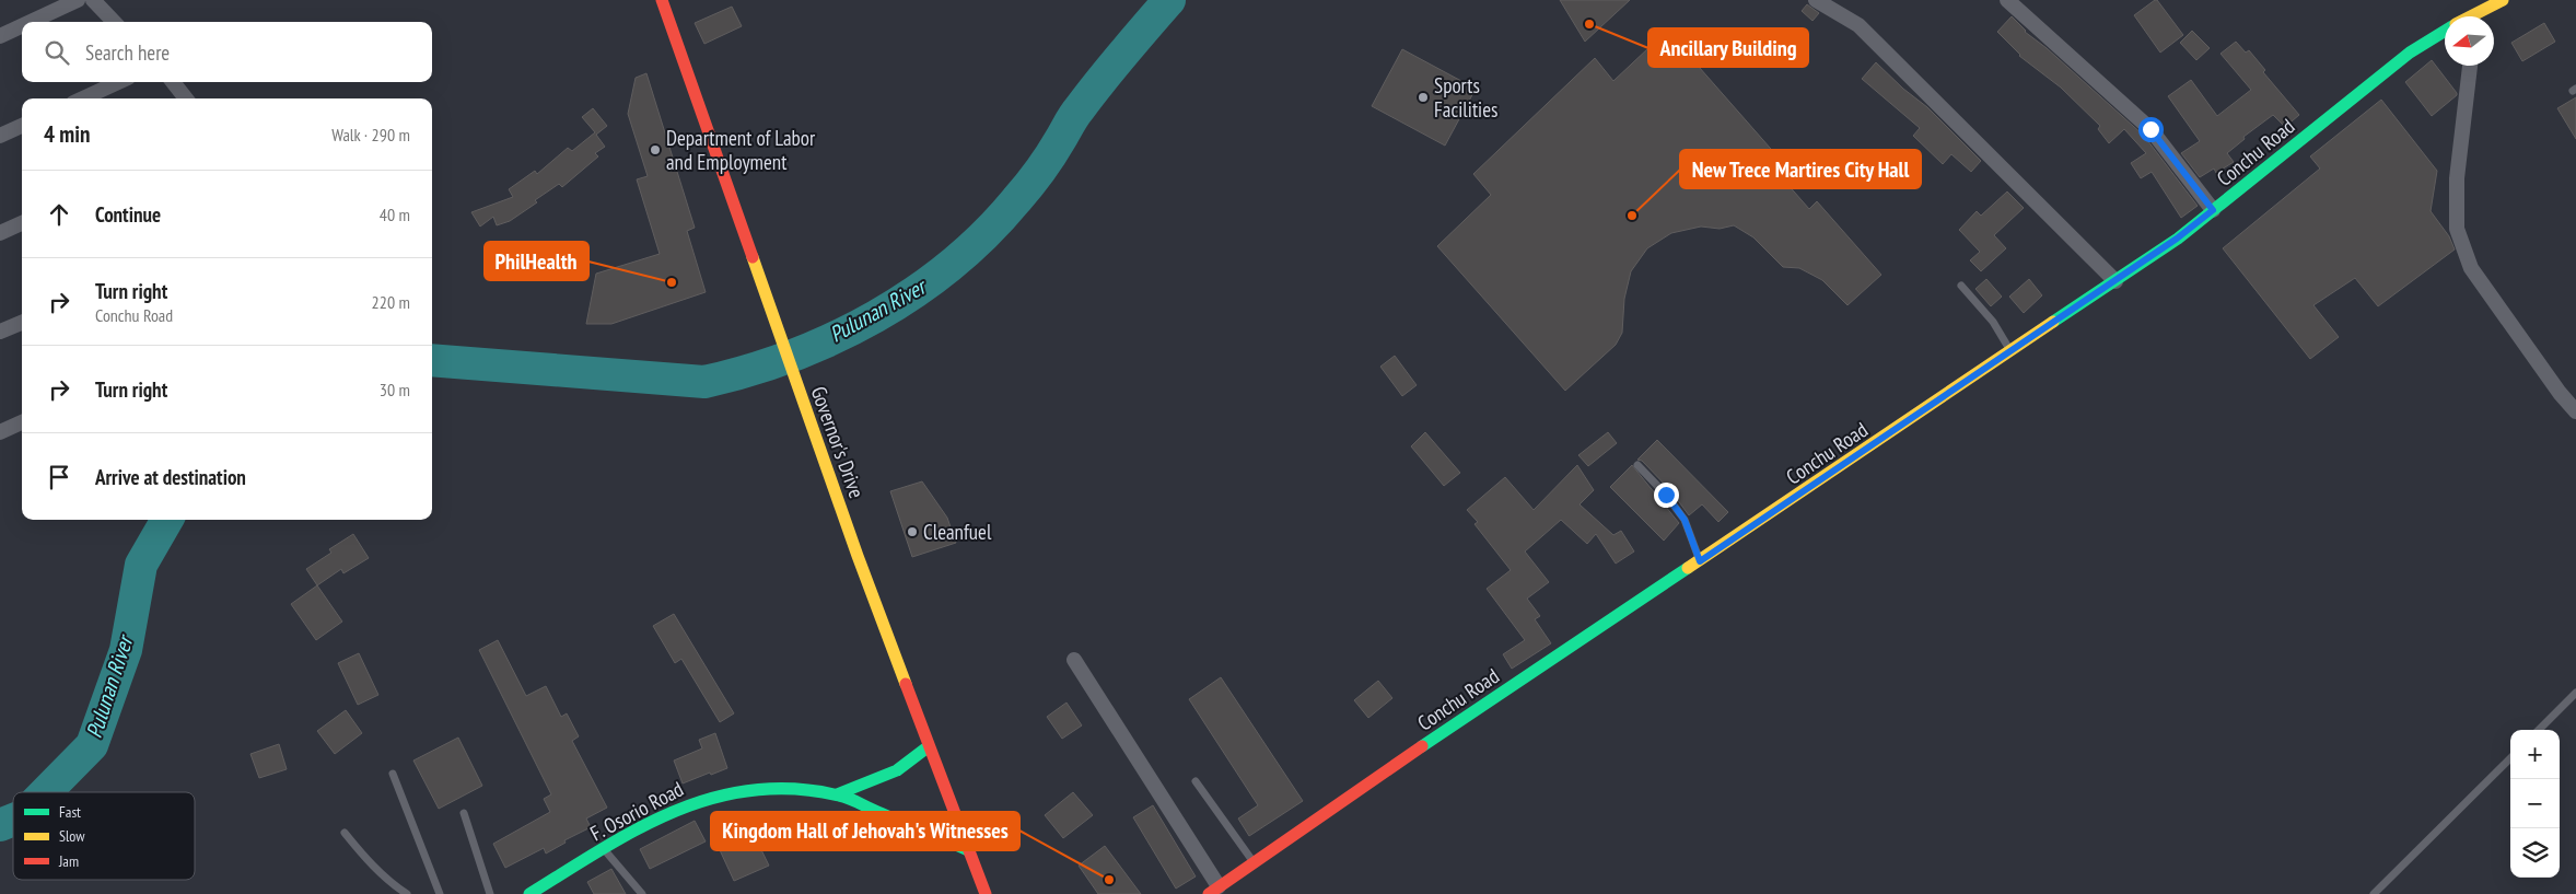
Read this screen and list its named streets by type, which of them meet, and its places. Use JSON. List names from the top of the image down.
{
  "streets": {
    "main road": ["Conchu Road", "Governor's Drive", "F. Osorio Road"]
  },
  "crossings": [
    ["Governor's Drive", "F. Osorio Road"]
  ],
  "water": ["Pulunan River"],
  "places": [
    "Ancillary Building",
    "Sports Facilities",
    "Department of Labor and Employment",
    "New Trece Martires City Hall",
    "PhilHealth",
    "Cleanfuel",
    "Kingdom Hall of Jehovah's Witnesses"
  ],
  "legend": ["Fast", "Slow", "Jam"],
  "north": "left",
  "page": {
    "search": "Search here",
    "heading": ["4 min", "Walk · 290 m"],
    "list": [
      ["Continue", "40 m"],
      ["Turn right", "Conchu Road", "220 m"],
      ["Turn right", "30 m"],
      "Arrive at destination"
    ],
    "map_buttons": ["+", "−"]
  }
}
